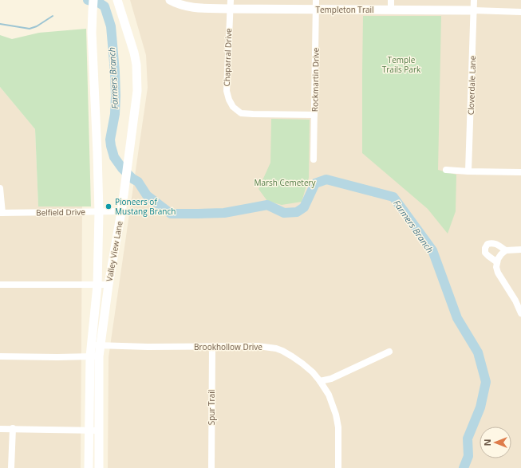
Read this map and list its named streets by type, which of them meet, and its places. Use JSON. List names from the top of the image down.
{
  "streets": {
    "main road": ["Templeton Trail", "Valley View Lane"],
    "street": [
      "Chaparral Drive",
      "Rockmartin Drive",
      "Cloverdale Lane",
      "Belfield Drive",
      "Brookhollow Drive",
      "Spur Trail"
    ]
  },
  "crossings": [
    ["Templeton Trail", "Chaparral Drive"],
    ["Templeton Trail", "Rockmartin Drive"],
    ["Templeton Trail", "Cloverdale Lane"],
    ["Chaparral Drive", "Rockmartin Drive"],
    ["Belfield Drive", "Valley View Lane"],
    ["Valley View Lane", "Brookhollow Drive"],
    ["Brookhollow Drive", "Spur Trail"]
  ],
  "water": ["Farmers Branch"],
  "parks": ["Temple Trails Park", "Marsh Cemetery"],
  "places": ["Pioneers of Mustang Branch"],
  "north": "left"
}
